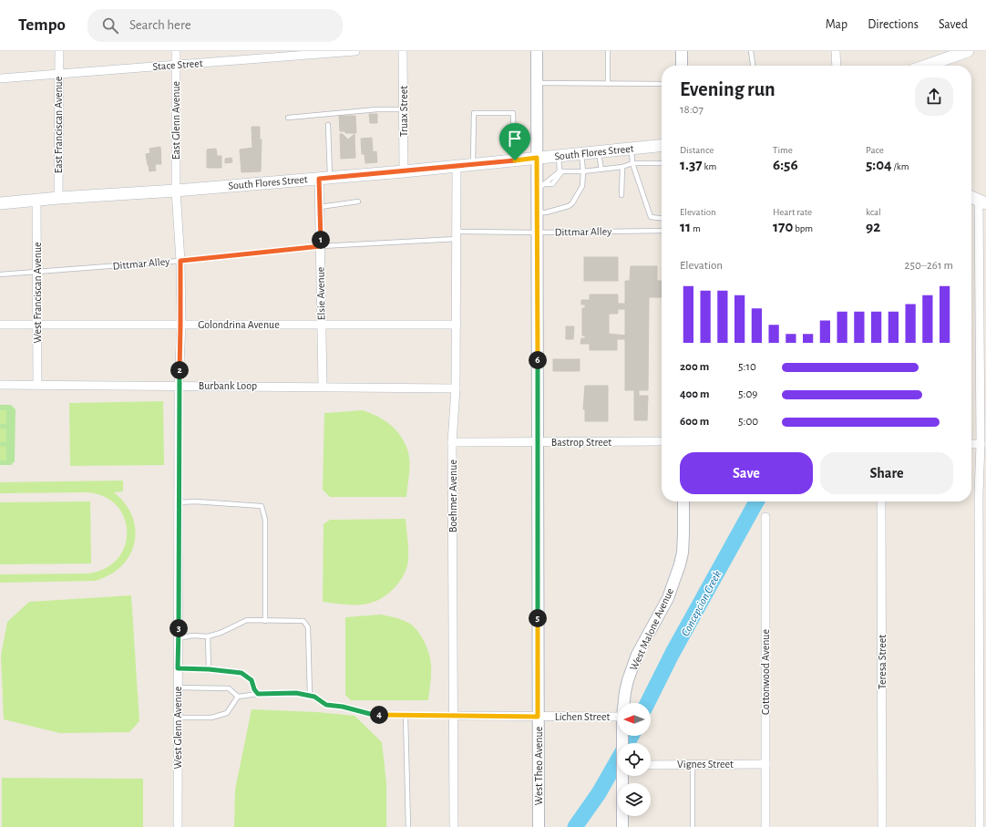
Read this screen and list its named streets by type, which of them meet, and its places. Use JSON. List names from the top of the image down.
{
  "streets": {
    "main road": ["South Flores Street"],
    "street": [
      "Stace Street",
      "Truax Street",
      "East Glenn Avenue",
      "East Franciscan Avenue",
      "West Franciscan Avenue",
      "Elsie Avenue",
      "Golondrina Avenue",
      "Burbank Loop",
      "Bastrop Street",
      "Boehmer Avenue",
      "West Malone Avenue",
      "Teresa Street",
      "Cottonwood Avenue",
      "Lichen Street",
      "West Glenn Avenue",
      "Vignes Street",
      "West Theo Avenue"
    ],
    "lane": ["Dittmar Alley"]
  },
  "crossings": [
    ["Stace Street", "East Glenn Avenue"],
    ["Stace Street", "East Franciscan Avenue"],
    ["Truax Street", "South Flores Street"],
    ["East Glenn Avenue", "South Flores Street"],
    ["East Glenn Avenue", "West Glenn Avenue"],
    ["East Franciscan Avenue", "South Flores Street"],
    ["South Flores Street", "West Franciscan Avenue"],
    ["South Flores Street", "Elsie Avenue"],
    ["South Flores Street", "Boehmer Avenue"],
    ["South Flores Street", "West Glenn Avenue"],
    ["South Flores Street", "West Theo Avenue"],
    ["Dittmar Alley", "West Franciscan Avenue"],
    ["Dittmar Alley", "Elsie Avenue"],
    ["Dittmar Alley", "Boehmer Avenue"],
    ["Dittmar Alley", "West Glenn Avenue"],
    ["Dittmar Alley", "West Theo Avenue"],
    ["West Franciscan Avenue", "Golondrina Avenue"],
    ["West Franciscan Avenue", "Burbank Loop"],
    ["Elsie Avenue", "Golondrina Avenue"],
    ["Elsie Avenue", "Burbank Loop"],
    ["Golondrina Avenue", "Boehmer Avenue"],
    ["Golondrina Avenue", "West Glenn Avenue"],
    ["Burbank Loop", "Boehmer Avenue"],
    ["Burbank Loop", "West Glenn Avenue"],
    ["Bastrop Street", "Boehmer Avenue"],
    ["Bastrop Street", "West Theo Avenue"],
    ["Boehmer Avenue", "Lichen Street"],
    ["Cottonwood Avenue", "Vignes Street"],
    ["Lichen Street", "West Theo Avenue"]
  ],
  "water": ["Concepcion Creek"],
  "north": "left",
  "page": {
    "header": "Tempo",
    "search": "Search here",
    "nav": ["Map", "Directions", "Saved"],
    "heading": ["Evening run", "18:07"],
    "stats": [
      ["Distance", "1.37 km"],
      ["Time", "6:56"],
      ["Pace", "5:04 /km"],
      ["Elevation", "11 m"],
      ["Heart rate", "170 bpm"],
      ["kcal", "92"]
    ],
    "pins": [
      "1",
      "6",
      "2",
      "5",
      "3",
      "4"
    ],
    "chart": ["Elevation", "250–261 m"],
    "list": [
      {
        "name": "200 m",
        "note": "5:10"
      },
      {
        "name": "400 m",
        "note": "5:09"
      },
      {
        "name": "600 m",
        "note": "5:00"
      }
    ],
    "buttons": ["Save", "Share"]
  }
}
